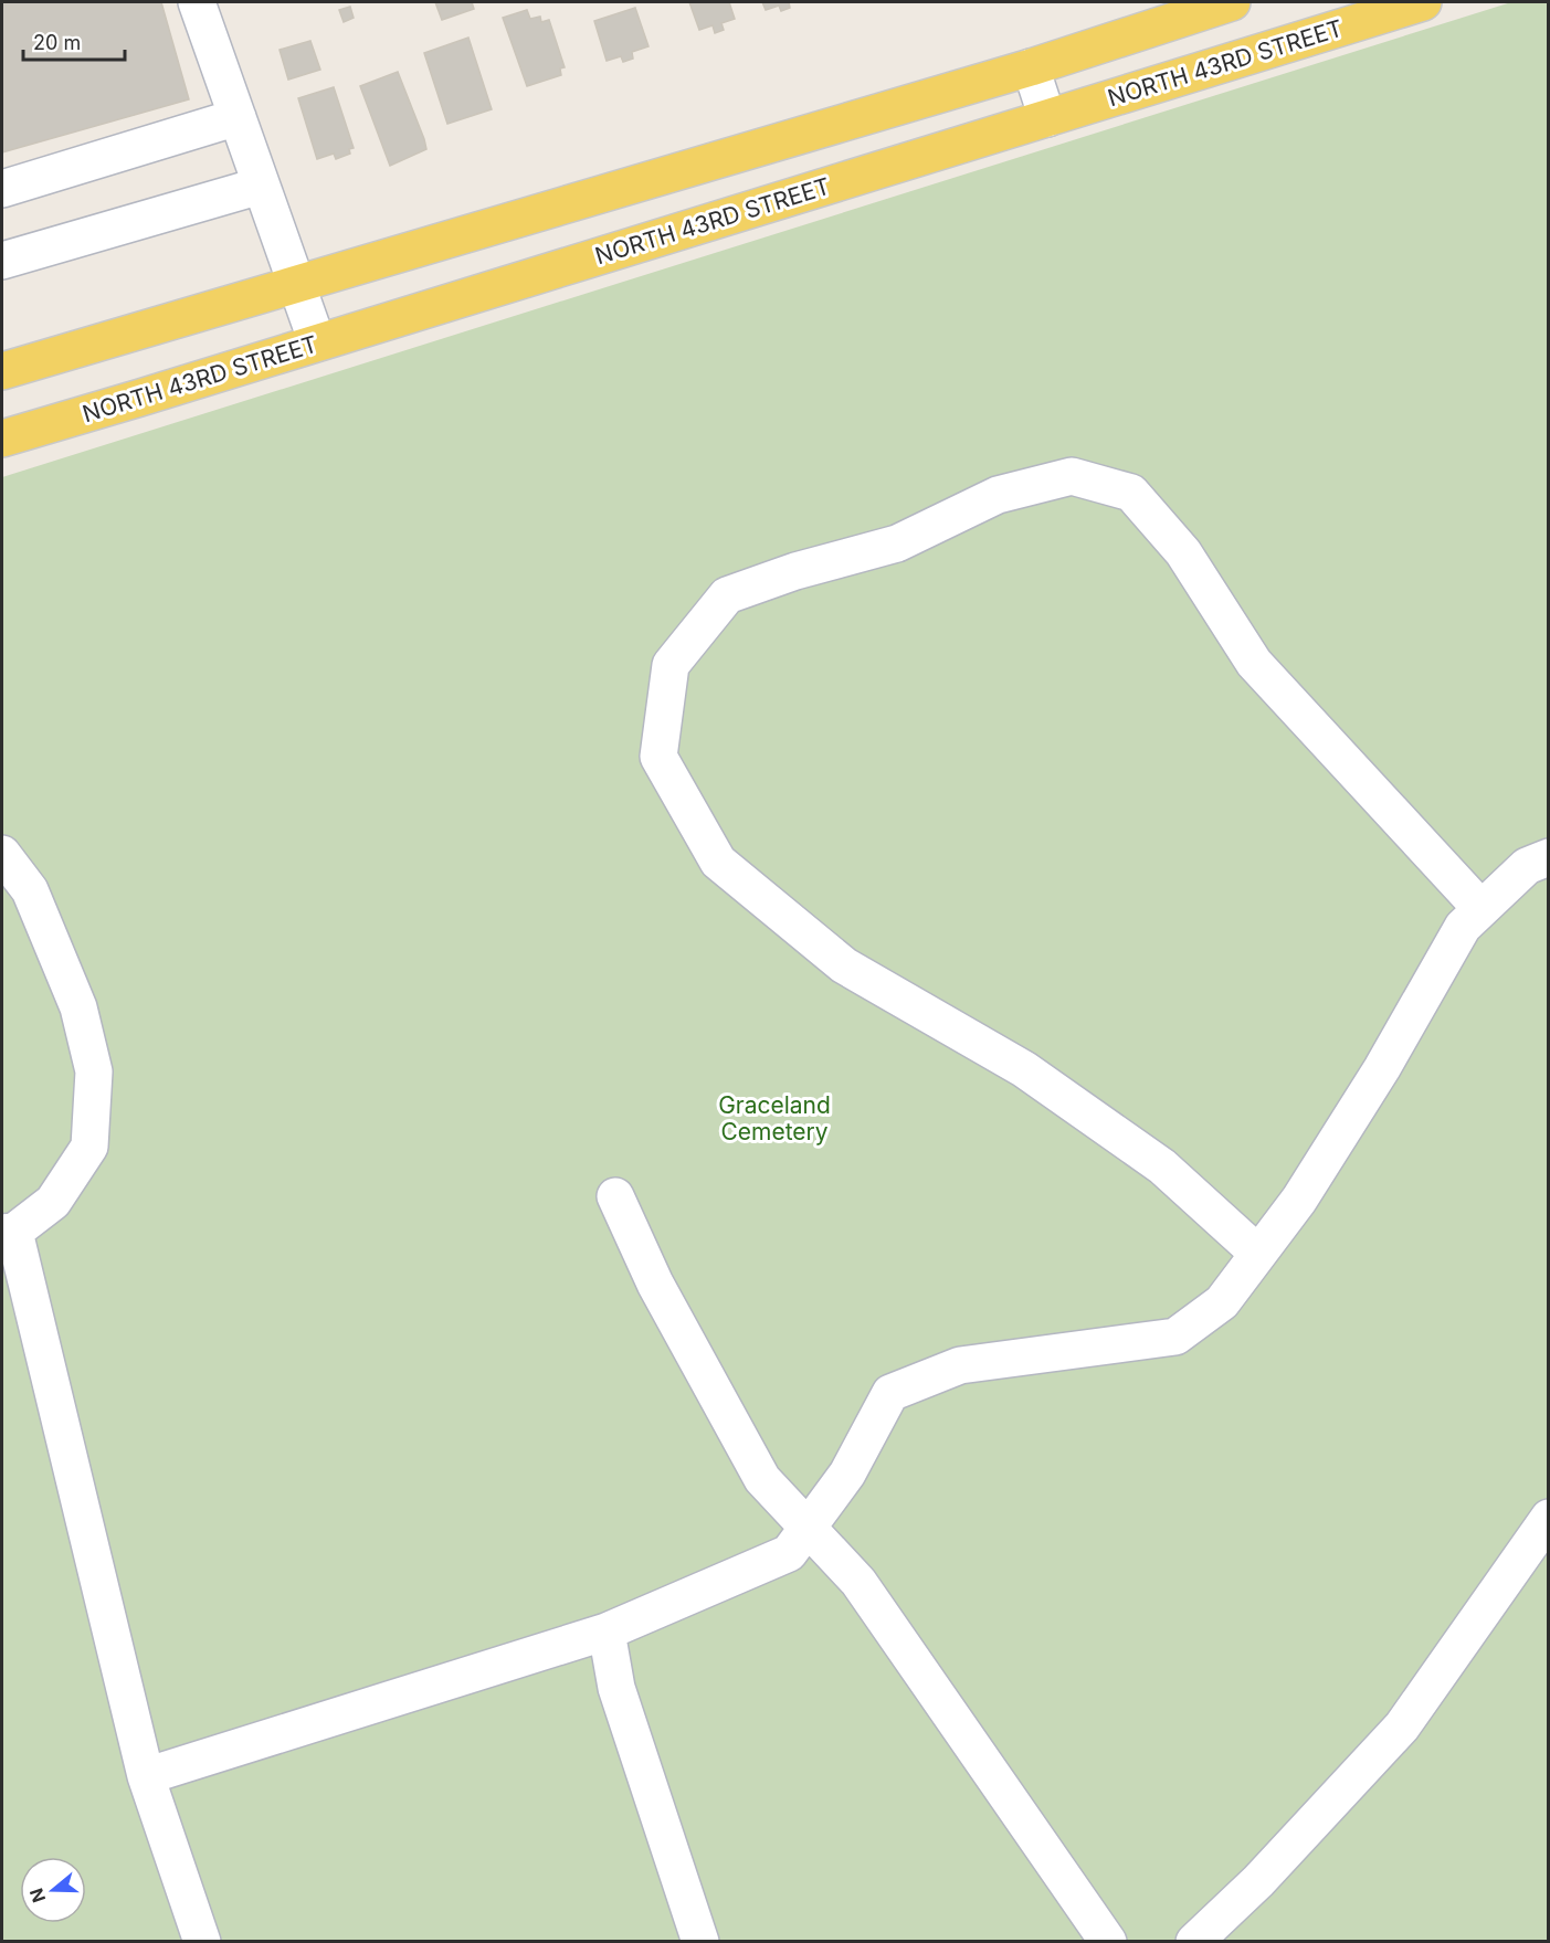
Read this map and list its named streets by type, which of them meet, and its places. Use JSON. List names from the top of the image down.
{
  "streets": {
    "main road": ["NORTH 43RD STREET"]
  },
  "parks": ["Graceland Cemetery"],
  "scale_bar": "20 m",
  "north": "left"
}
